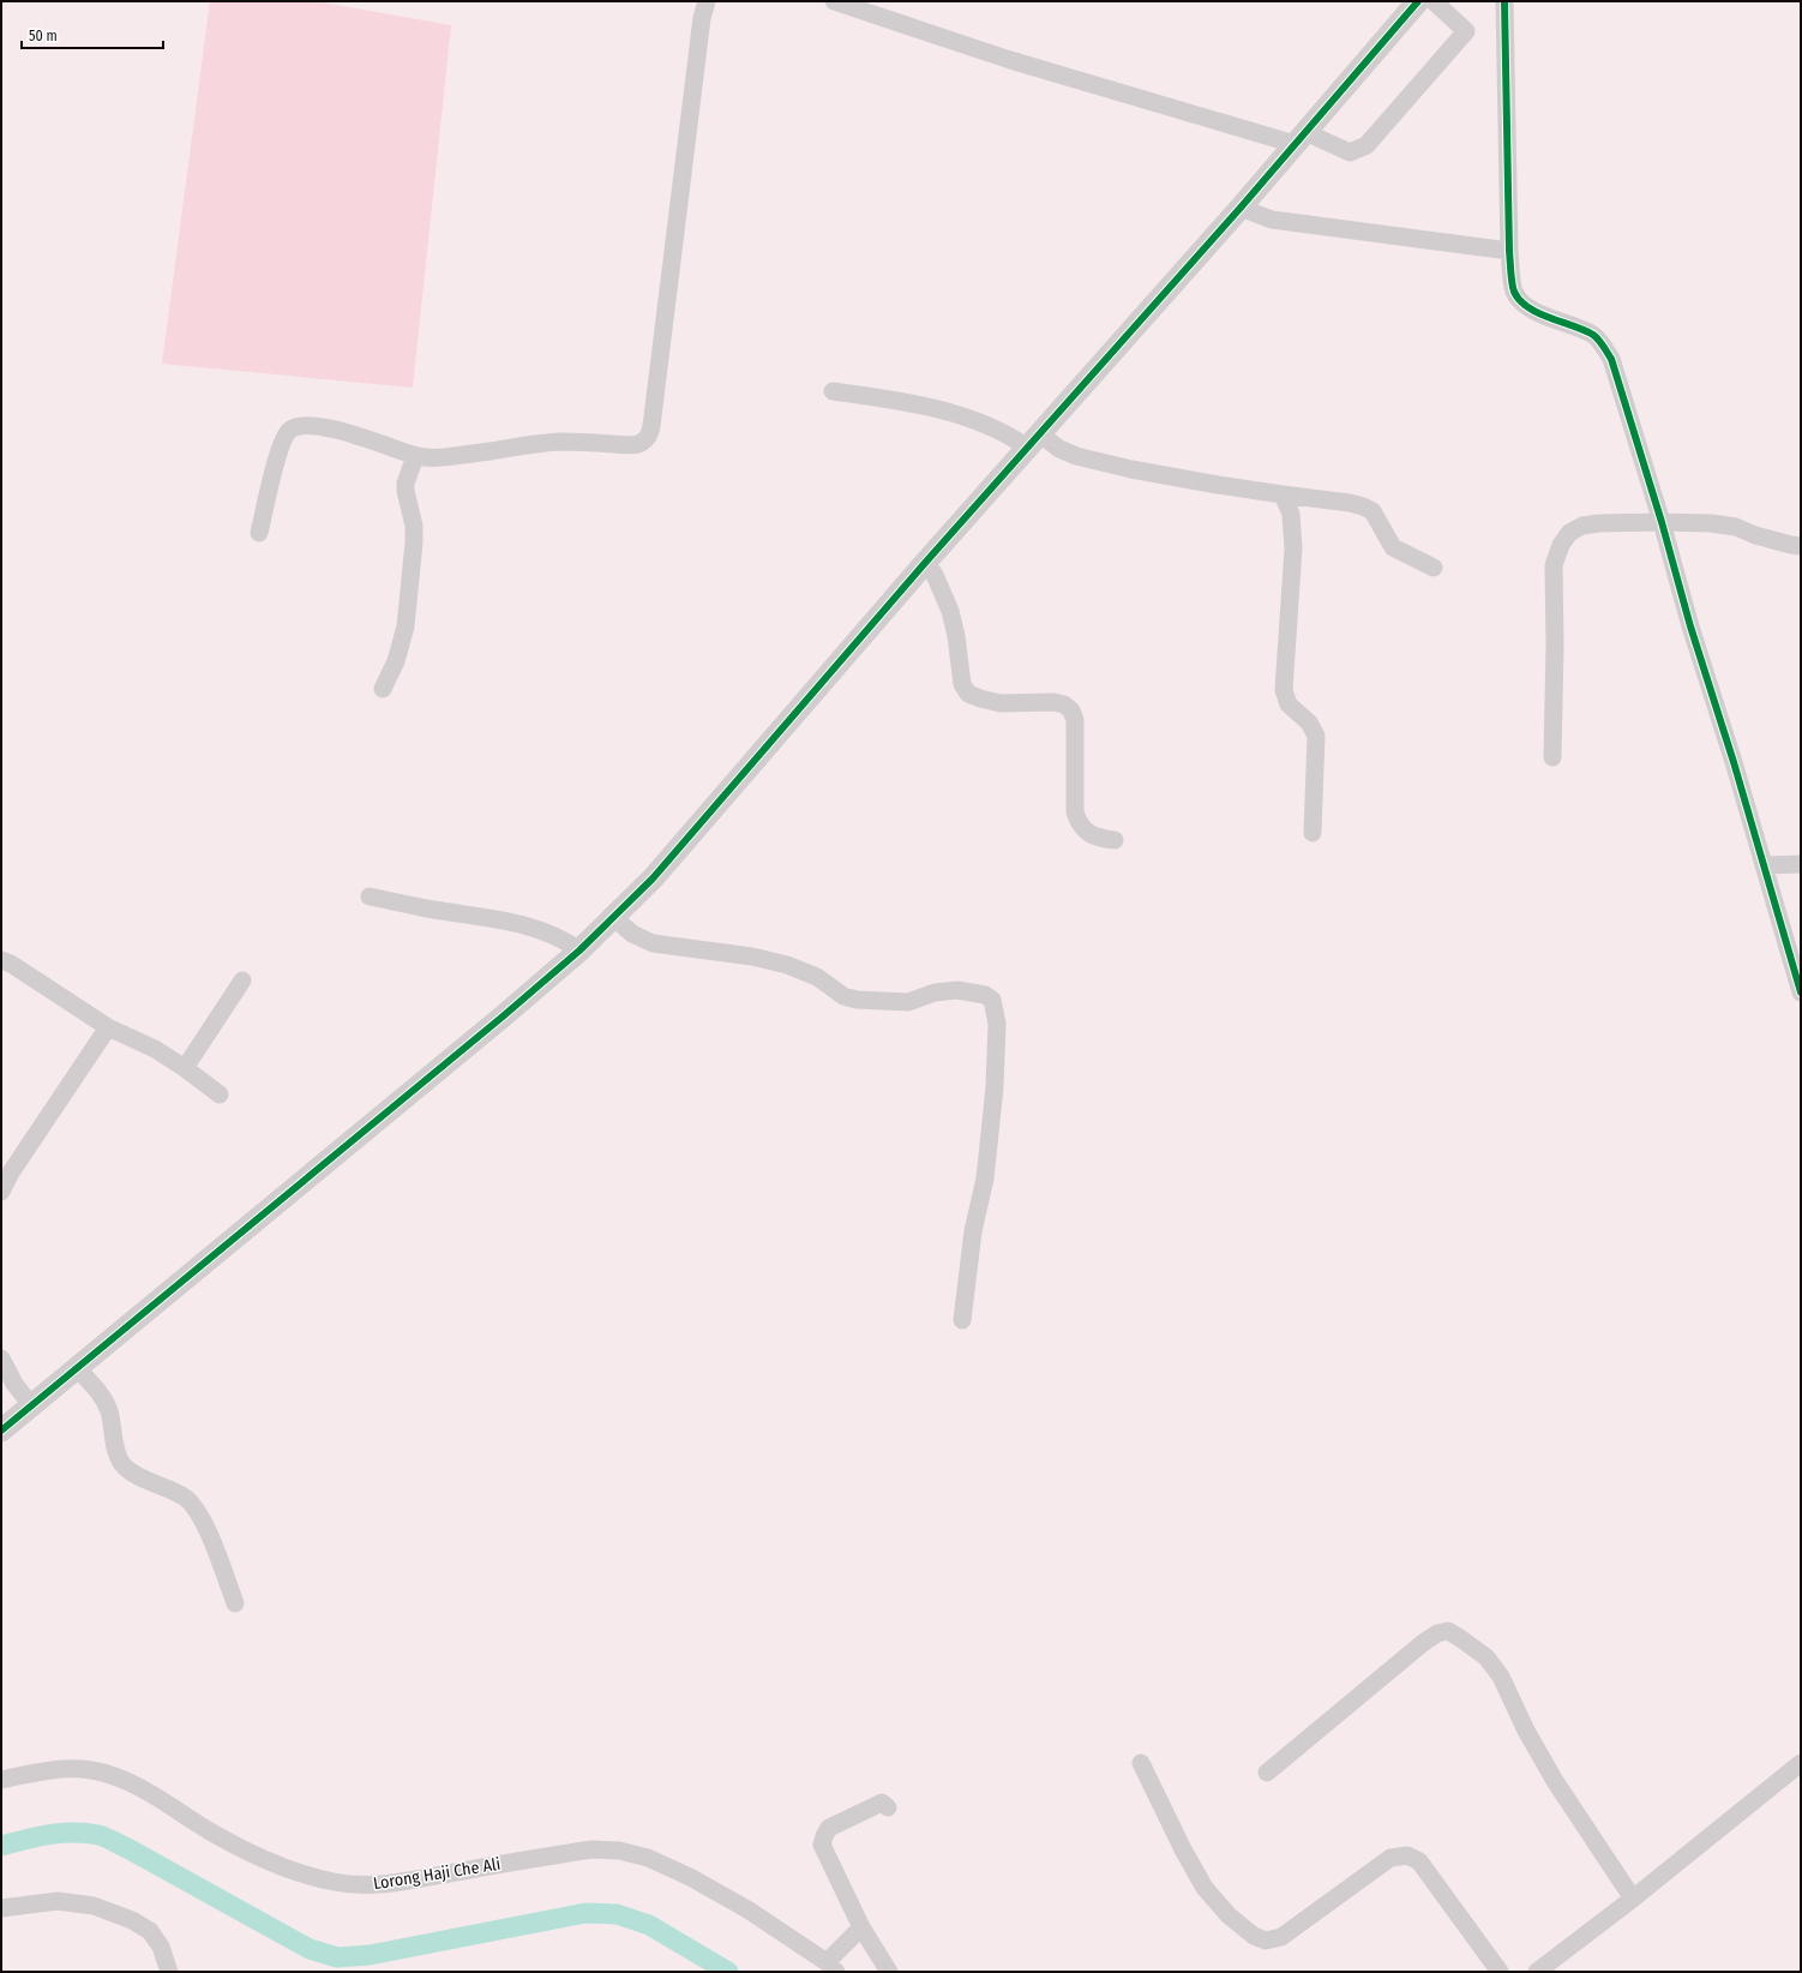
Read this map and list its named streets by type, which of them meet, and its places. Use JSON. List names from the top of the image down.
{
  "streets": {
    "street": ["Lorong Haji Che Ali"]
  },
  "scale_bar": "50 m"
}
